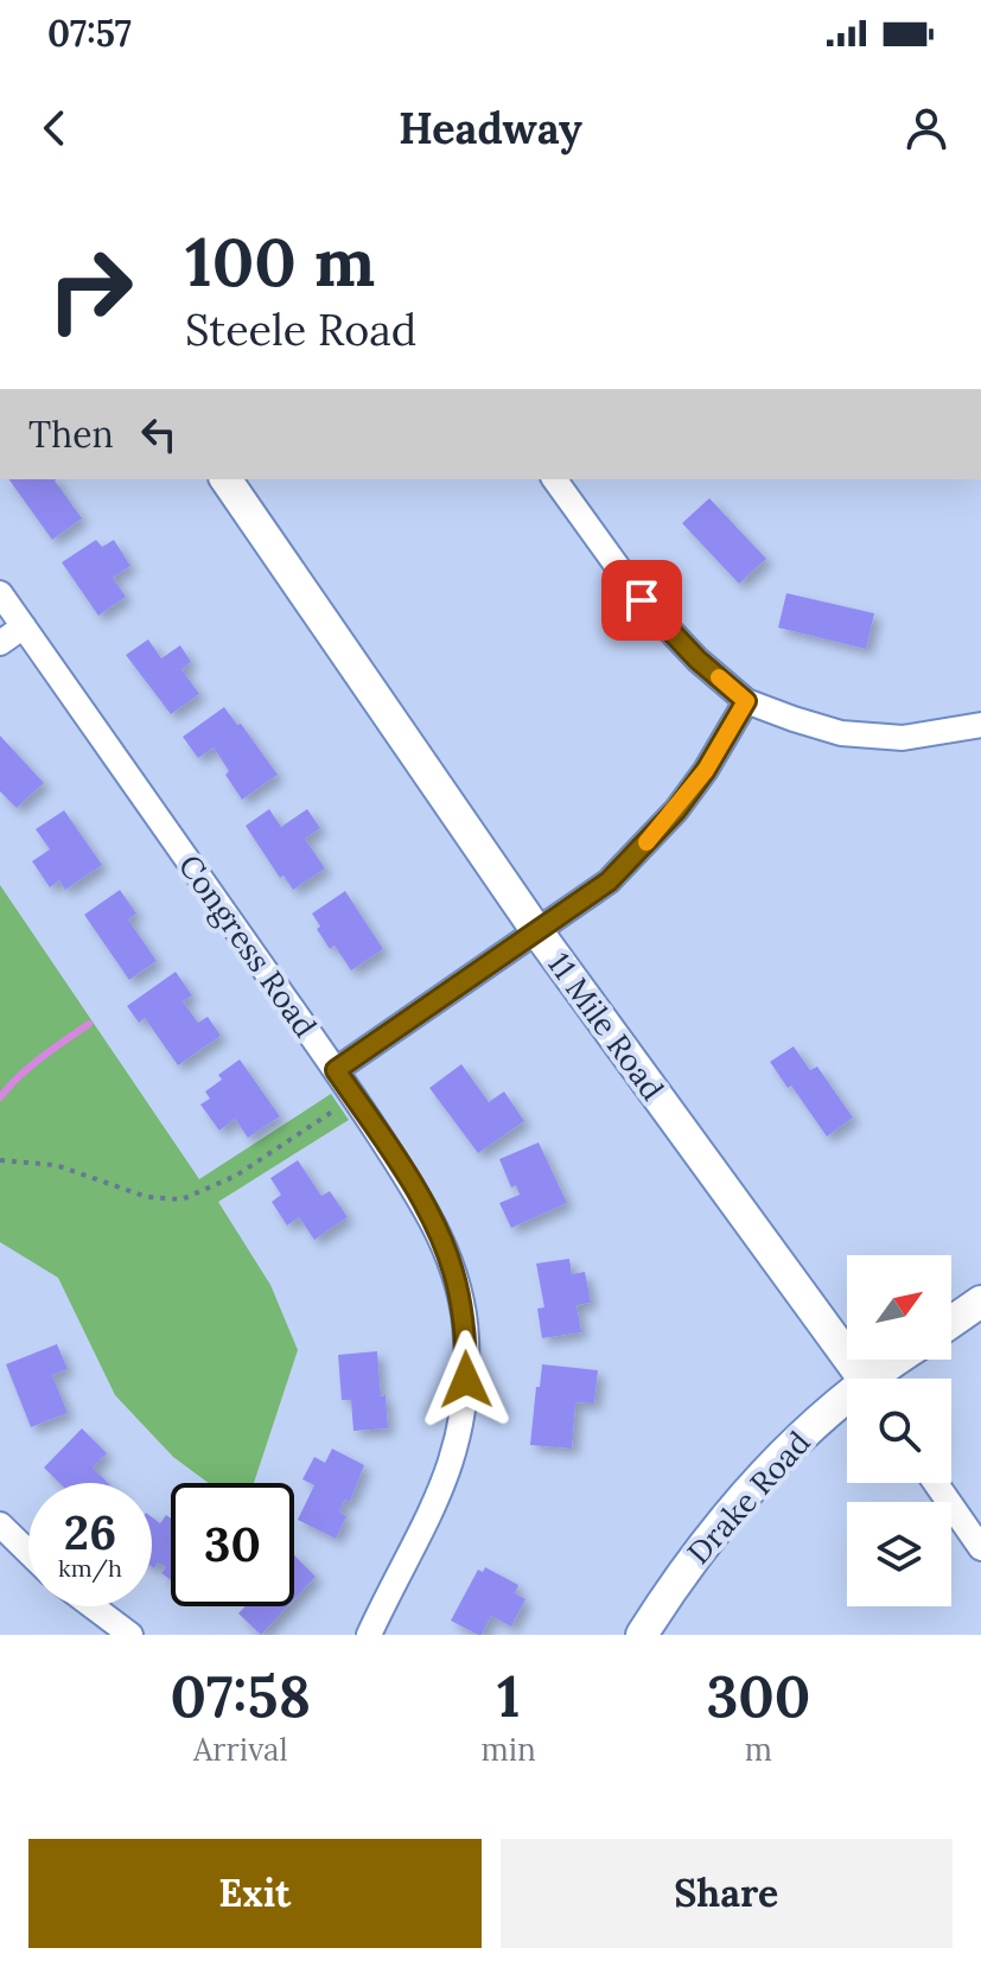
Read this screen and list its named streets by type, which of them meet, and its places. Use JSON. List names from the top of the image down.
{
  "streets": {
    "street": ["Congress Road", "11 Mile Road", "Drake Road"]
  },
  "north": "top right",
  "page": {
    "status": "07:57",
    "header": "Headway",
    "turn": ["100 m", "Steele Road"],
    "then": "Then",
    "speed": "26 km/h",
    "limit": "30",
    "eta": [
      "07:58",
      "Arrival",
      "1",
      "min",
      "300",
      "m"
    ],
    "buttons": ["Exit", "Share"]
  }
}
